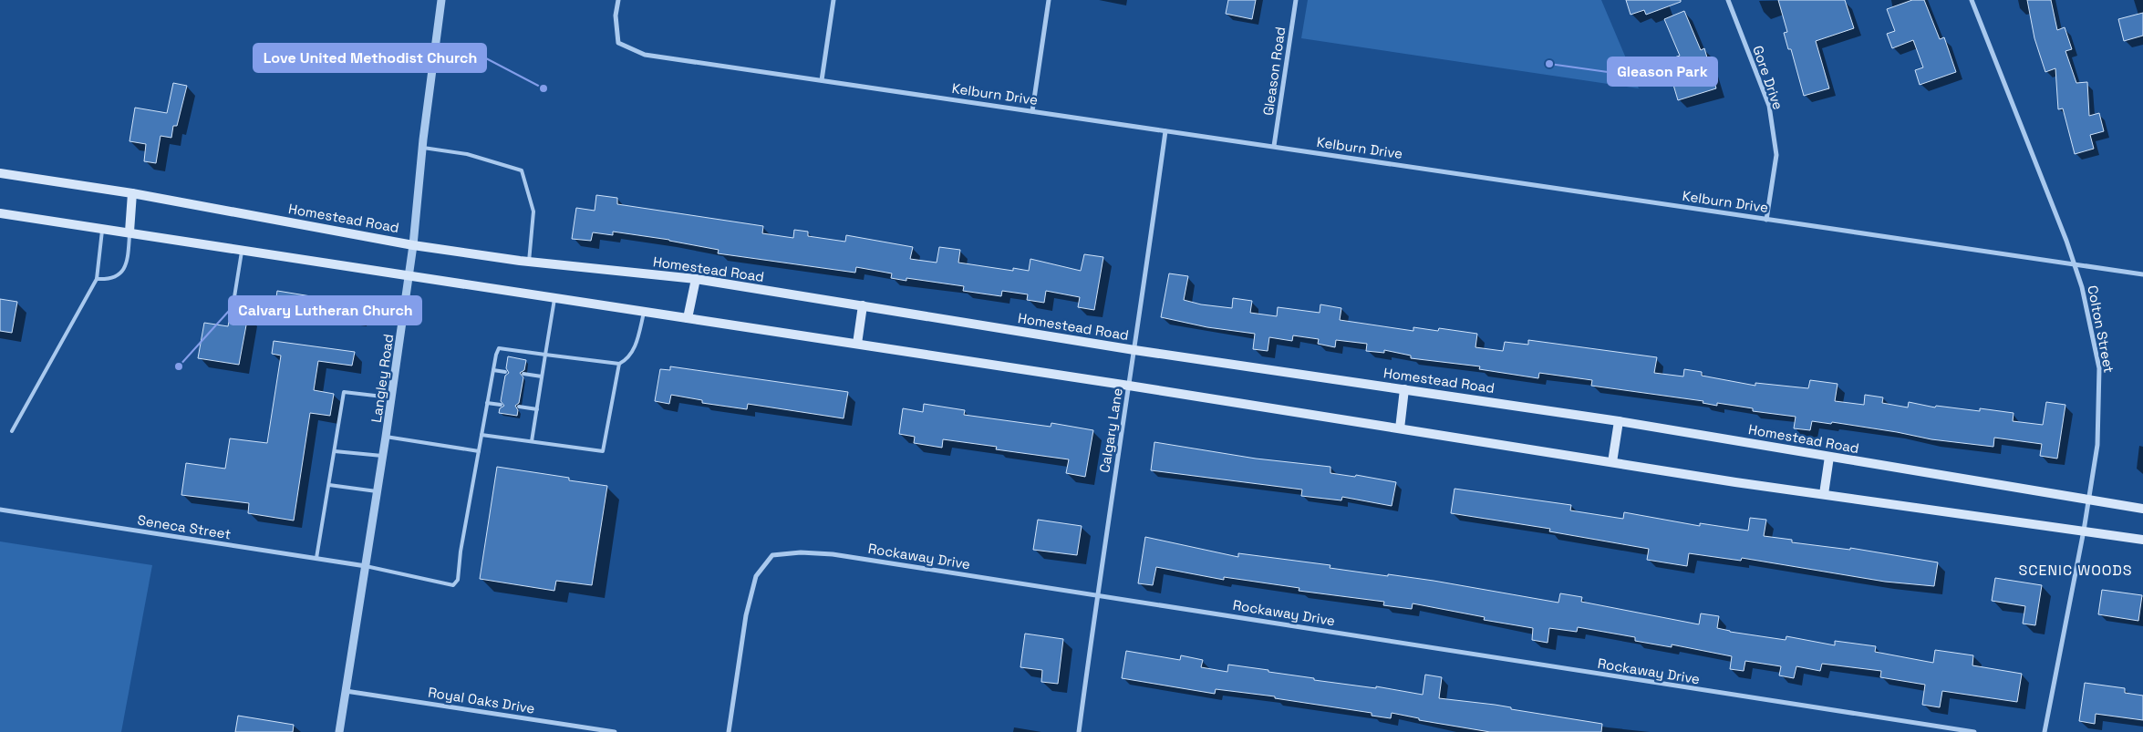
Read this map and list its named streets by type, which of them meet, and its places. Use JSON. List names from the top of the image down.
{
  "streets": {
    "main road": ["Homestead Road"],
    "street": [
      "Gleason Road",
      "Gore Drive",
      "Kelburn Drive",
      "Colton Street",
      "Langley Road",
      "Calgary Lane",
      "Seneca Street",
      "Rockaway Drive",
      "Royal Oaks Drive"
    ]
  },
  "crossings": [
    ["Gleason Road", "Kelburn Drive"],
    ["Gore Drive", "Kelburn Drive"],
    ["Kelburn Drive", "Colton Street"],
    ["Kelburn Drive", "Calgary Lane"],
    ["Homestead Road", "Colton Street"],
    ["Homestead Road", "Langley Road"],
    ["Homestead Road", "Calgary Lane"],
    ["Langley Road", "Seneca Street"],
    ["Langley Road", "Royal Oaks Drive"],
    ["Calgary Lane", "Rockaway Drive"]
  ],
  "districts": ["SCENIC WOODS"],
  "places": ["Gleason Park", "Love United Methodist Church", "Calvary Lutheran Church"]
}
